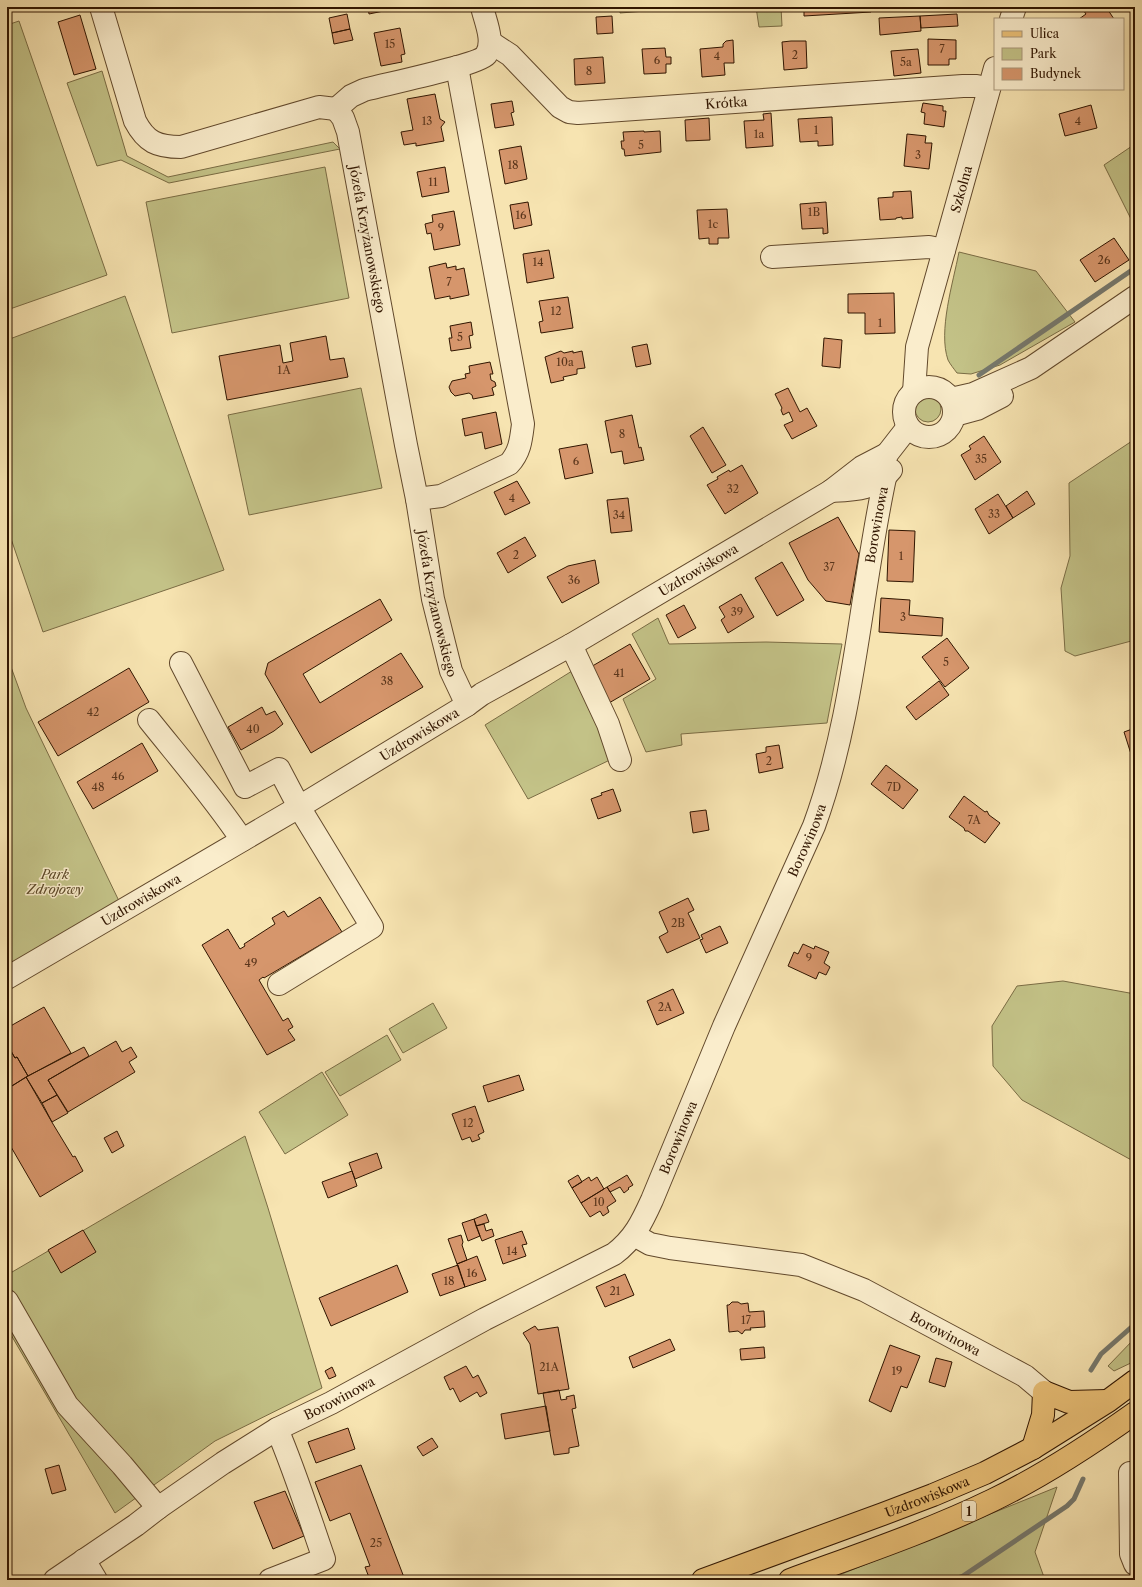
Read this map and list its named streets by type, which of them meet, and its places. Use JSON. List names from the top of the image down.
{
  "streets": {
    "main road": ["Uzdrowiskowa", "1"],
    "street": [
      "Krótka",
      "Szkolna",
      "Józefa Krzyżanowskiego",
      "Borowinowa"
    ]
  },
  "crossings": [
    ["Krótka", "Szkolna"],
    ["Szkolna", "Borowinowa"],
    ["Józefa Krzyżanowskiego", "Uzdrowiskowa"],
    ["Borowinowa", "Uzdrowiskowa"]
  ],
  "parks": ["Park Zdrojowy"],
  "house_numbers": [
    "15",
    "7",
    "2",
    "4",
    "6",
    "5a",
    "8",
    "13",
    "4",
    "1",
    "1a",
    "5",
    "3",
    "18",
    "11",
    "1B",
    "16",
    "1c",
    "9",
    "26",
    "14",
    "7",
    "12",
    "1",
    "5",
    "10a",
    "1A",
    "8",
    "35",
    "6",
    "32",
    "4",
    "33",
    "34",
    "2",
    "1",
    "37",
    "36",
    "39",
    "3",
    "5",
    "41",
    "38",
    "42",
    "40",
    "2",
    "46",
    "48",
    "7D",
    "7A",
    "2B",
    "9",
    "49",
    "2A",
    "12",
    "10",
    "14",
    "16",
    "18",
    "21",
    "17",
    "21A",
    "19",
    "25"
  ],
  "legend": ["Ulica", "Park", "Budynek"]
}
